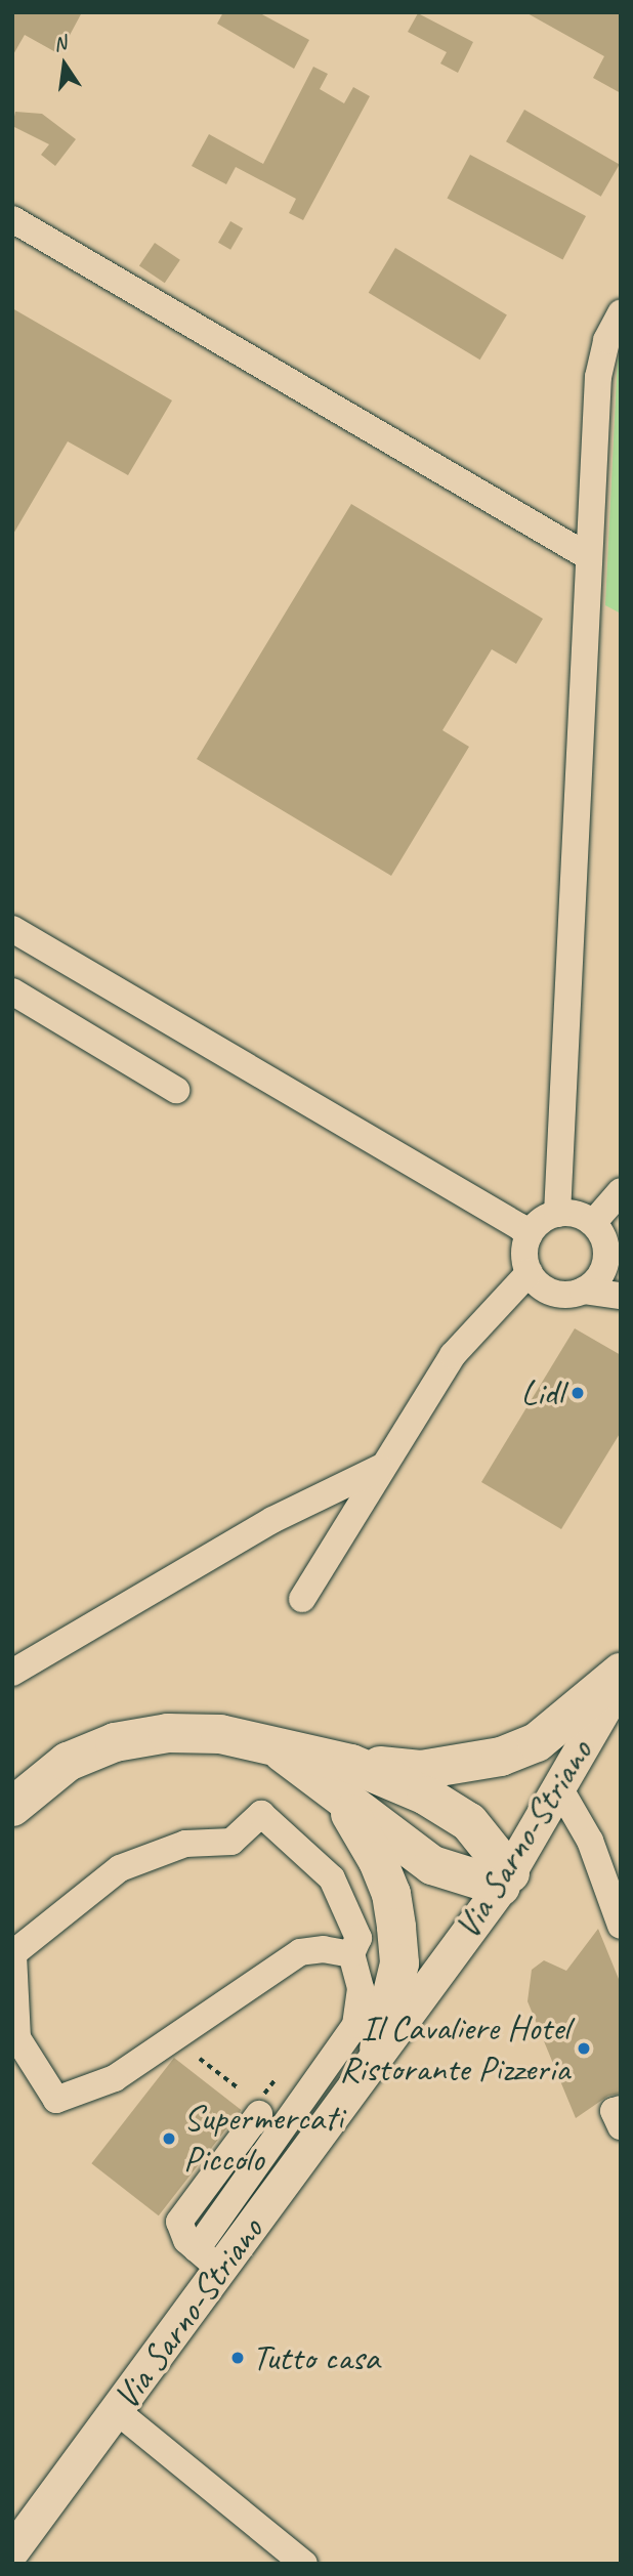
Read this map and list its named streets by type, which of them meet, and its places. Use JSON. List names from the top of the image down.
{
  "streets": {
    "main road": ["Via Sarno-Striano"]
  },
  "places": [
    "Lidl",
    "Il Cavaliere Hotel Ristorante Pizzeria",
    "Supermercati Piccolo",
    "Tutto casa"
  ],
  "north": "top"
}
